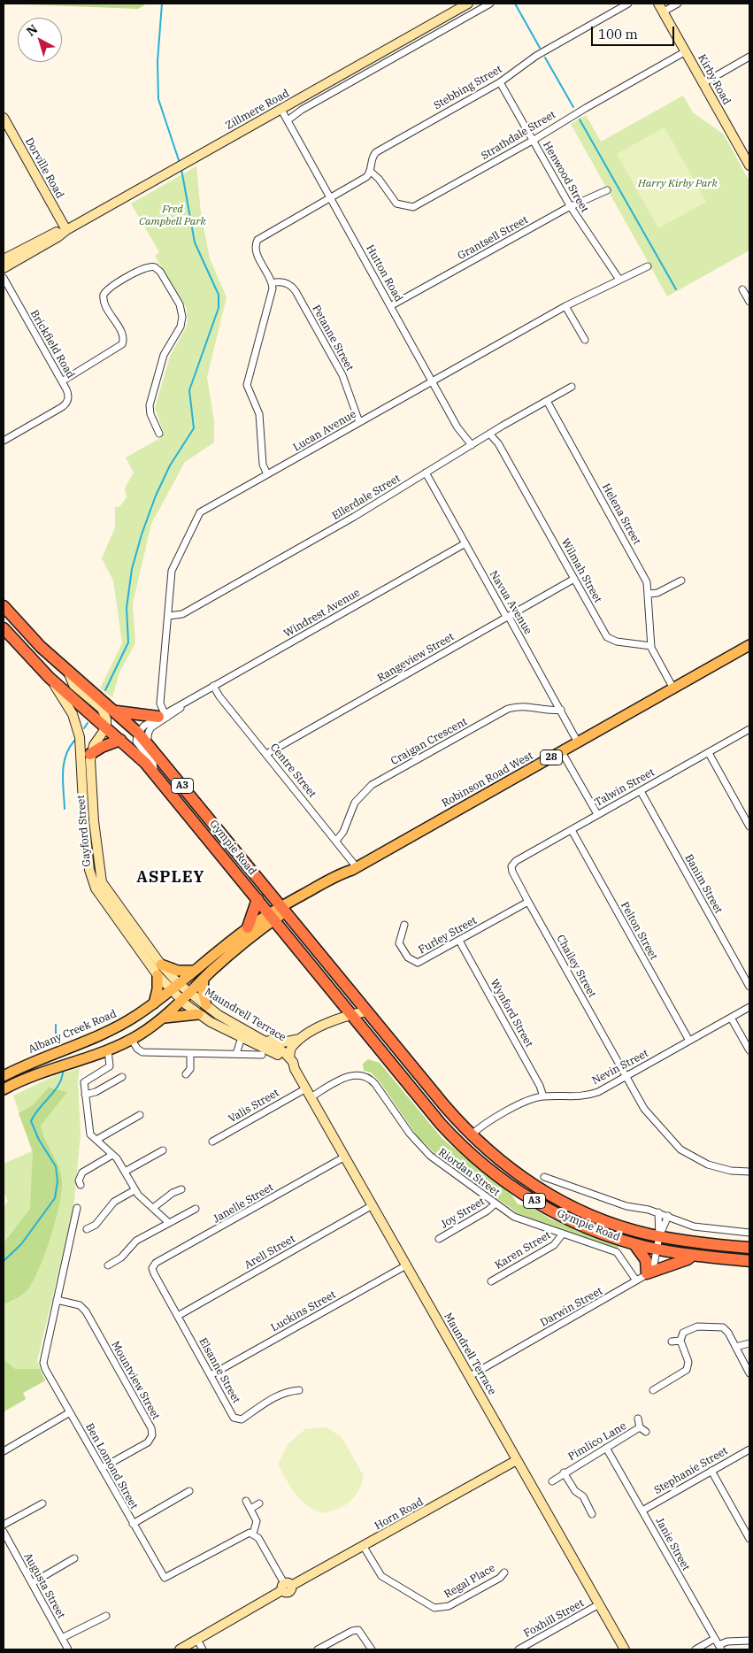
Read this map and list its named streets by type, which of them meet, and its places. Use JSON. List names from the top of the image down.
{
  "streets": {
    "highway": ["A3", "Gympie Road"],
    "main road": [
      "Kirby Road",
      "Zillmere Road",
      "Dorville Road",
      "28",
      "Robinson Road West",
      "Gayford Street",
      "Maundrell Terrace",
      "Albany Creek Road",
      "Horn Road"
    ],
    "street": [
      "Stebbing Street",
      "Strathdale Street",
      "Henwood Street",
      "Grantsell Street",
      "Hutton Road",
      "Petanne Street",
      "Brickfield Road",
      "Lucan Avenue",
      "Ellerdale Street",
      "Helena Street",
      "Wilmah Street",
      "Navua Avenue",
      "Windrest Avenue",
      "Rangeview Street",
      "Craigan Crescent",
      "Centre Street",
      "Talwin Street",
      "Banim Street",
      "Pelton Street",
      "Furley Street",
      "Chailey Street",
      "Wynford Street",
      "Nevin Street",
      "Valis Street",
      "Riordan Street",
      "Janelle Street",
      "Joy Street",
      "Karen Street",
      "Arell Street",
      "Darwin Street",
      "Luckins Street",
      "Elsanne Street",
      "Mountview Street",
      "Pimlico Lane",
      "Ben Lomond Street",
      "Stephanie Street",
      "Janie Street",
      "Regal Place",
      "Augusta Street",
      "Foxhill Street"
    ]
  },
  "crossings": [
    ["Kirby Road", "Strathdale Street"],
    ["Stebbing Street", "Strathdale Street"],
    ["Stebbing Street", "Henwood Street"],
    ["Zillmere Road", "Dorville Road"],
    ["Zillmere Road", "Hutton Road"],
    ["Strathdale Street", "Henwood Street"],
    ["Henwood Street", "Grantsell Street"],
    ["Henwood Street", "Lucan Avenue"],
    ["Grantsell Street", "Hutton Road"],
    ["Hutton Road", "Lucan Avenue"],
    ["Hutton Road", "Ellerdale Street"],
    ["Petanne Street", "Lucan Avenue"],
    ["Lucan Avenue", "Ellerdale Street"],
    ["Lucan Avenue", "Windrest Avenue"],
    ["Ellerdale Street", "Helena Street"],
    ["Ellerdale Street", "Wilmah Street"],
    ["Ellerdale Street", "Navua Avenue"],
    ["Helena Street", "Wilmah Street"],
    ["Wilmah Street", "Rangeview Street"],
    ["Navua Avenue", "Windrest Avenue"],
    ["Navua Avenue", "Rangeview Street"],
    ["Navua Avenue", "Craigan Crescent"],
    ["Navua Avenue", "Robinson Road West"],
    ["Windrest Avenue", "Centre Street"],
    ["Windrest Avenue", "Gympie Road"],
    ["Rangeview Street", "Centre Street"],
    ["Craigan Crescent", "Centre Street"],
    ["28", "Robinson Road West"],
    ["28", "Maundrell Terrace"],
    ["Centre Street", "Robinson Road West"],
    ["Robinson Road West", "Gayford Street"],
    ["Robinson Road West", "Gympie Road"],
    ["Robinson Road West", "Maundrell Terrace"],
    ["Robinson Road West", "Albany Creek Road"],
    ["Talwin Street", "Banim Street"],
    ["Talwin Street", "Pelton Street"],
    ["Talwin Street", "Chailey Street"],
    ["Gayford Street", "Gympie Road"],
    ["Gayford Street", "Maundrell Terrace"],
    ["Gayford Street", "Albany Creek Road"],
    ["Gympie Road", "Nevin Street"],
    ["Pelton Street", "Nevin Street"],
    ["Furley Street", "Chailey Street"],
    ["Furley Street", "Wynford Street"],
    ["Chailey Street", "Nevin Street"],
    ["Wynford Street", "Nevin Street"],
    ["Maundrell Terrace", "Albany Creek Road"],
    ["Maundrell Terrace", "Valis Street"],
    ["Maundrell Terrace", "Riordan Street"],
    ["Maundrell Terrace", "Janelle Street"],
    ["Maundrell Terrace", "Arell Street"],
    ["Maundrell Terrace", "Darwin Street"],
    ["Maundrell Terrace", "Luckins Street"],
    ["Maundrell Terrace", "Horn Road"],
    ["Maundrell Terrace", "Foxhill Street"],
    ["Riordan Street", "Joy Street"],
    ["Riordan Street", "Karen Street"],
    ["Riordan Street", "Darwin Street"],
    ["Janelle Street", "Elsanne Street"],
    ["Arell Street", "Elsanne Street"],
    ["Luckins Street", "Elsanne Street"],
    ["Mountview Street", "Ben Lomond Street"],
    ["Pimlico Lane", "Janie Street"],
    ["Stephanie Street", "Janie Street"],
    ["Horn Road", "Regal Place"]
  ],
  "districts": ["ASPLEY"],
  "parks": ["Harry Kirby Park", "Fred Campbell Park"],
  "scale_bar": "100 m",
  "north": "top left"
}
